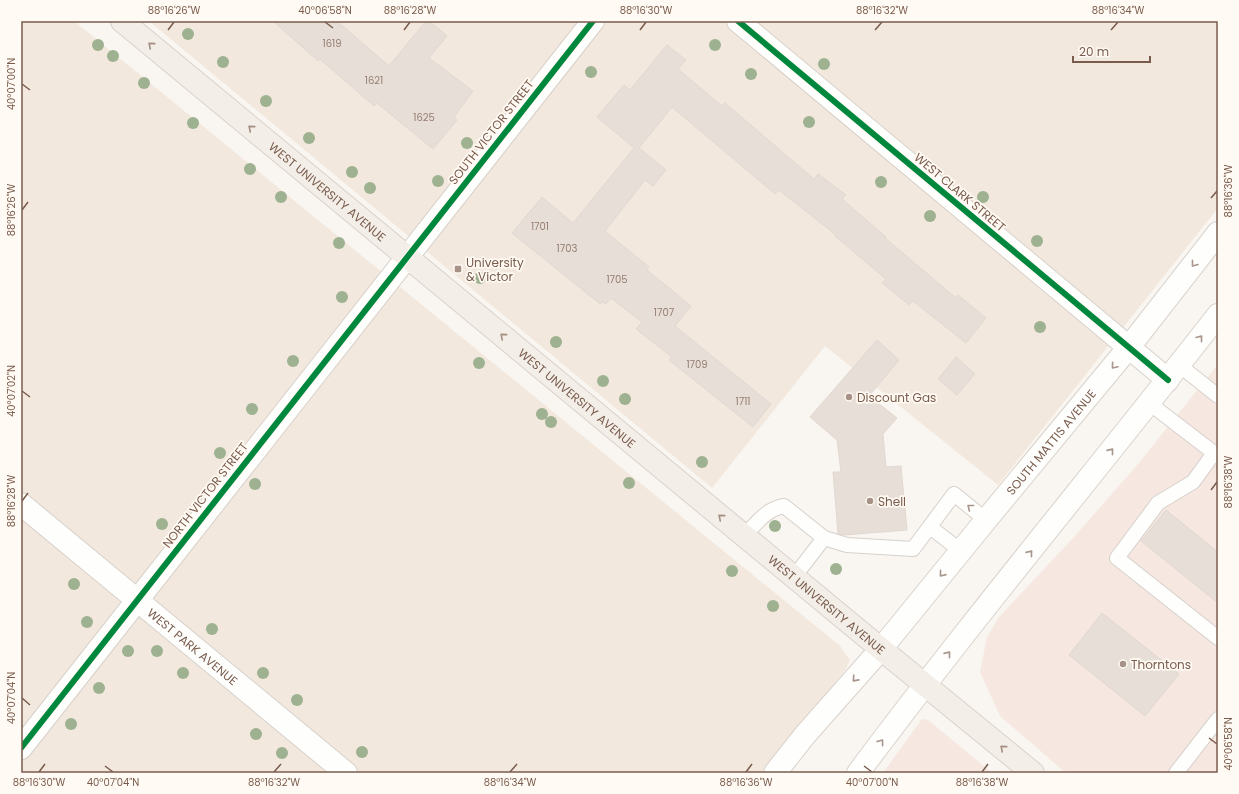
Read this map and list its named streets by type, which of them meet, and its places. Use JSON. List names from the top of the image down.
{
  "streets": {
    "main road": ["WEST UNIVERSITY AVENUE"],
    "street": [
      "SOUTH VICTOR STREET",
      "WEST CLARK STREET",
      "SOUTH MATTIS AVENUE",
      "NORTH VICTOR STREET",
      "WEST PARK AVENUE"
    ]
  },
  "crossings": [
    ["SOUTH VICTOR STREET", "WEST UNIVERSITY AVENUE"],
    ["SOUTH VICTOR STREET", "NORTH VICTOR STREET"],
    ["WEST UNIVERSITY AVENUE", "SOUTH MATTIS AVENUE"],
    ["WEST UNIVERSITY AVENUE", "NORTH VICTOR STREET"],
    ["WEST CLARK STREET", "SOUTH MATTIS AVENUE"],
    ["NORTH VICTOR STREET", "WEST PARK AVENUE"]
  ],
  "one_way": ["WEST UNIVERSITY AVENUE"],
  "places": {
    "transit": ["University & Victor"],
    "other": ["Discount Gas", "Shell", "Thorntons"]
  },
  "house_numbers": [
    "1619",
    "1621",
    "1625",
    "1701",
    "1703",
    "1705",
    "1707",
    "1709",
    "1711"
  ],
  "scale_bar": "20 m",
  "coordinates": [
    "88°16'26\"W",
    "40°06'58\"N",
    "88°16'28\"W",
    "88°16'30\"W",
    "88°16'32\"W",
    "88°16'34\"W",
    "40°07'00\"N",
    "88°16'36\"W",
    "40°07'02\"N",
    "88°16'38\"W",
    "40°07'04\"N"
  ]
}
